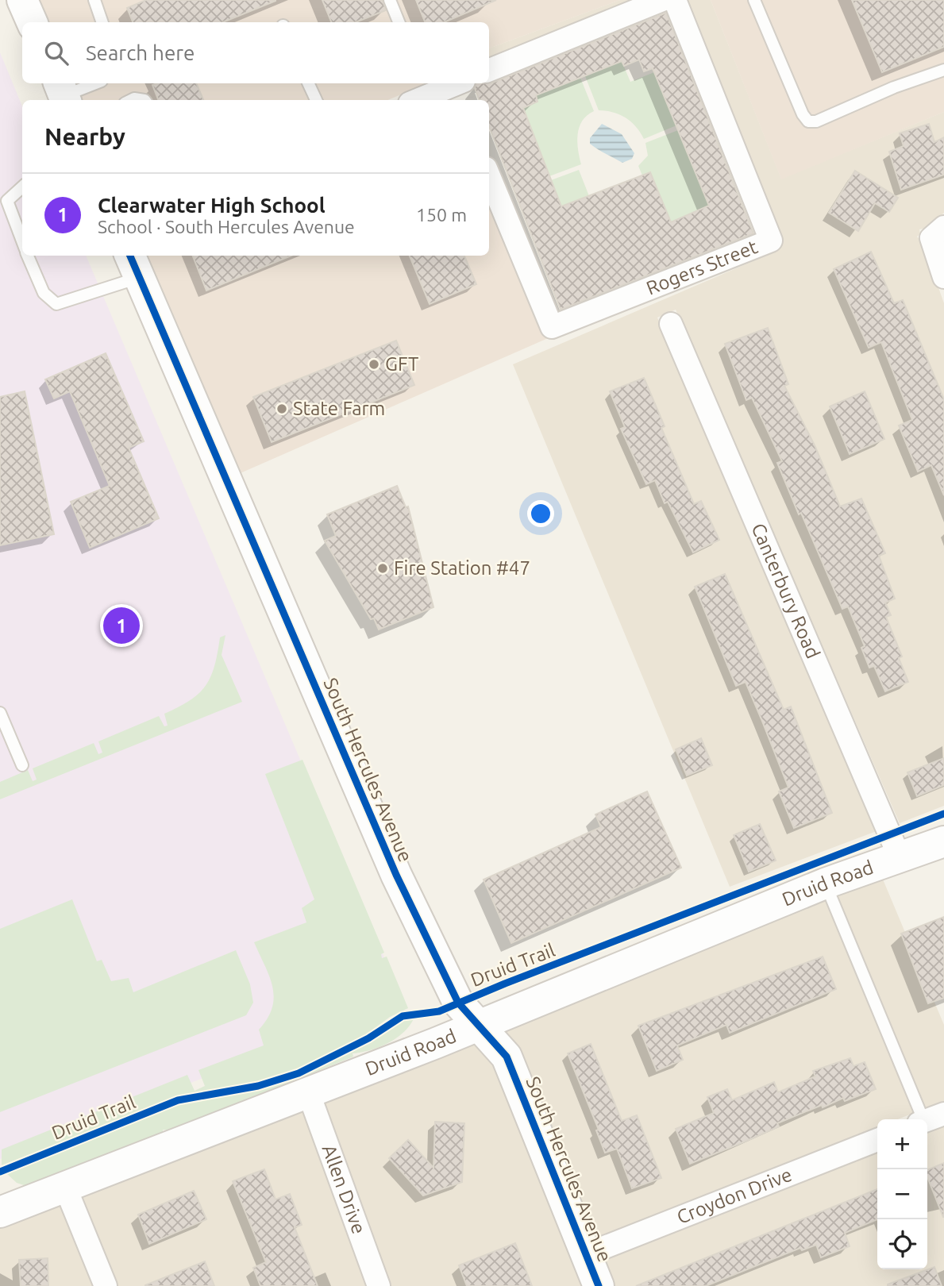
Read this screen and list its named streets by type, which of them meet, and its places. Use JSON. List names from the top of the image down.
{
  "streets": {
    "street": [
      "Rogers Street",
      "Canterbury Road",
      "South Hercules Avenue",
      "Druid Road",
      "Allen Drive",
      "Croydon Drive"
    ],
    "cycle path": ["Druid Trail"]
  },
  "crossings": [
    ["Canterbury Road", "Druid Road"],
    ["South Hercules Avenue", "Druid Road"],
    ["South Hercules Avenue", "Croydon Drive"],
    ["Druid Road", "Allen Drive"]
  ],
  "places": ["GFT", "State Farm", "Fire Station #47"],
  "page": {
    "search": "Search here",
    "heading": "Nearby",
    "list": [
      {
        "mark": "1",
        "name": "Clearwater High School",
        "note": "School · South Hercules Avenue",
        "value": "150 m"
      }
    ],
    "pins": "1",
    "map_buttons": ["+", "−"]
  }
}
